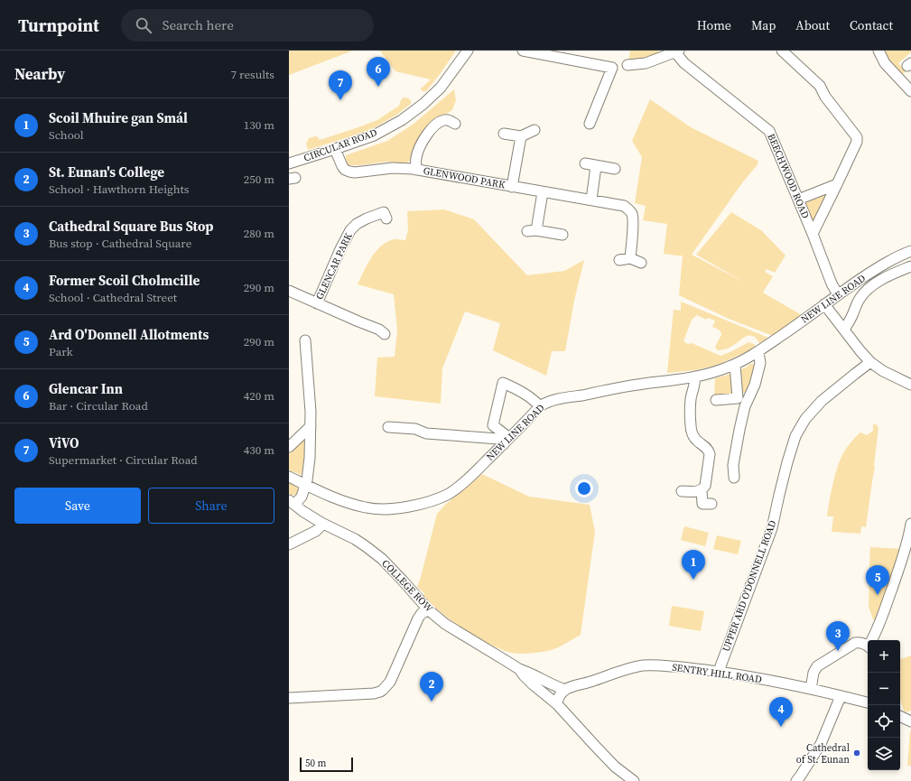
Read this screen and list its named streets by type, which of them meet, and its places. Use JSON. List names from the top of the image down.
{
  "streets": {
    "street": [
      "CIRCULAR ROAD",
      "BEECHWOOD ROAD",
      "GLENWOOD PARK",
      "GLENCAR PARK",
      "NEW LINE ROAD",
      "COLLEGE ROW",
      "UPPER ARD O'DONNELL ROAD",
      "SENTRY HILL ROAD"
    ]
  },
  "crossings": [
    ["CIRCULAR ROAD", "GLENWOOD PARK"],
    ["BEECHWOOD ROAD", "NEW LINE ROAD"],
    ["COLLEGE ROW", "SENTRY HILL ROAD"],
    ["UPPER ARD O'DONNELL ROAD", "SENTRY HILL ROAD"]
  ],
  "places": ["Cathedral of St. Eunan"],
  "scale_bar": "50 m",
  "page": {
    "header": "Turnpoint",
    "search": "Search here",
    "nav": [
      "Home",
      "Map",
      "About",
      "Contact"
    ],
    "heading": ["Nearby", "7 results"],
    "pins": [
      "6",
      "7",
      "1",
      "5",
      "3",
      "2",
      "4"
    ],
    "list": [
      {
        "mark": "1",
        "name": "Scoil Mhuire gan Smál",
        "note": "School",
        "value": "130 m"
      },
      {
        "mark": "2",
        "name": "St. Eunan's College",
        "note": "School · Hawthorn Heights",
        "value": "250 m"
      },
      {
        "mark": "3",
        "name": "Cathedral Square Bus Stop",
        "note": "Bus stop · Cathedral Square",
        "value": "280 m"
      },
      {
        "mark": "4",
        "name": "Former Scoil Cholmcille",
        "note": "School · Cathedral Street",
        "value": "290 m"
      },
      {
        "mark": "5",
        "name": "Ard O'Donnell Allotments",
        "note": "Park",
        "value": "290 m"
      },
      {
        "mark": "6",
        "name": "Glencar Inn",
        "note": "Bar · Circular Road",
        "value": "420 m"
      },
      {
        "mark": "7",
        "name": "ViVO",
        "note": "Supermarket · Circular Road",
        "value": "430 m"
      }
    ],
    "buttons": ["Save", "Share"],
    "map_buttons": ["+", "−"],
    "scale": "50 m"
  }
}
